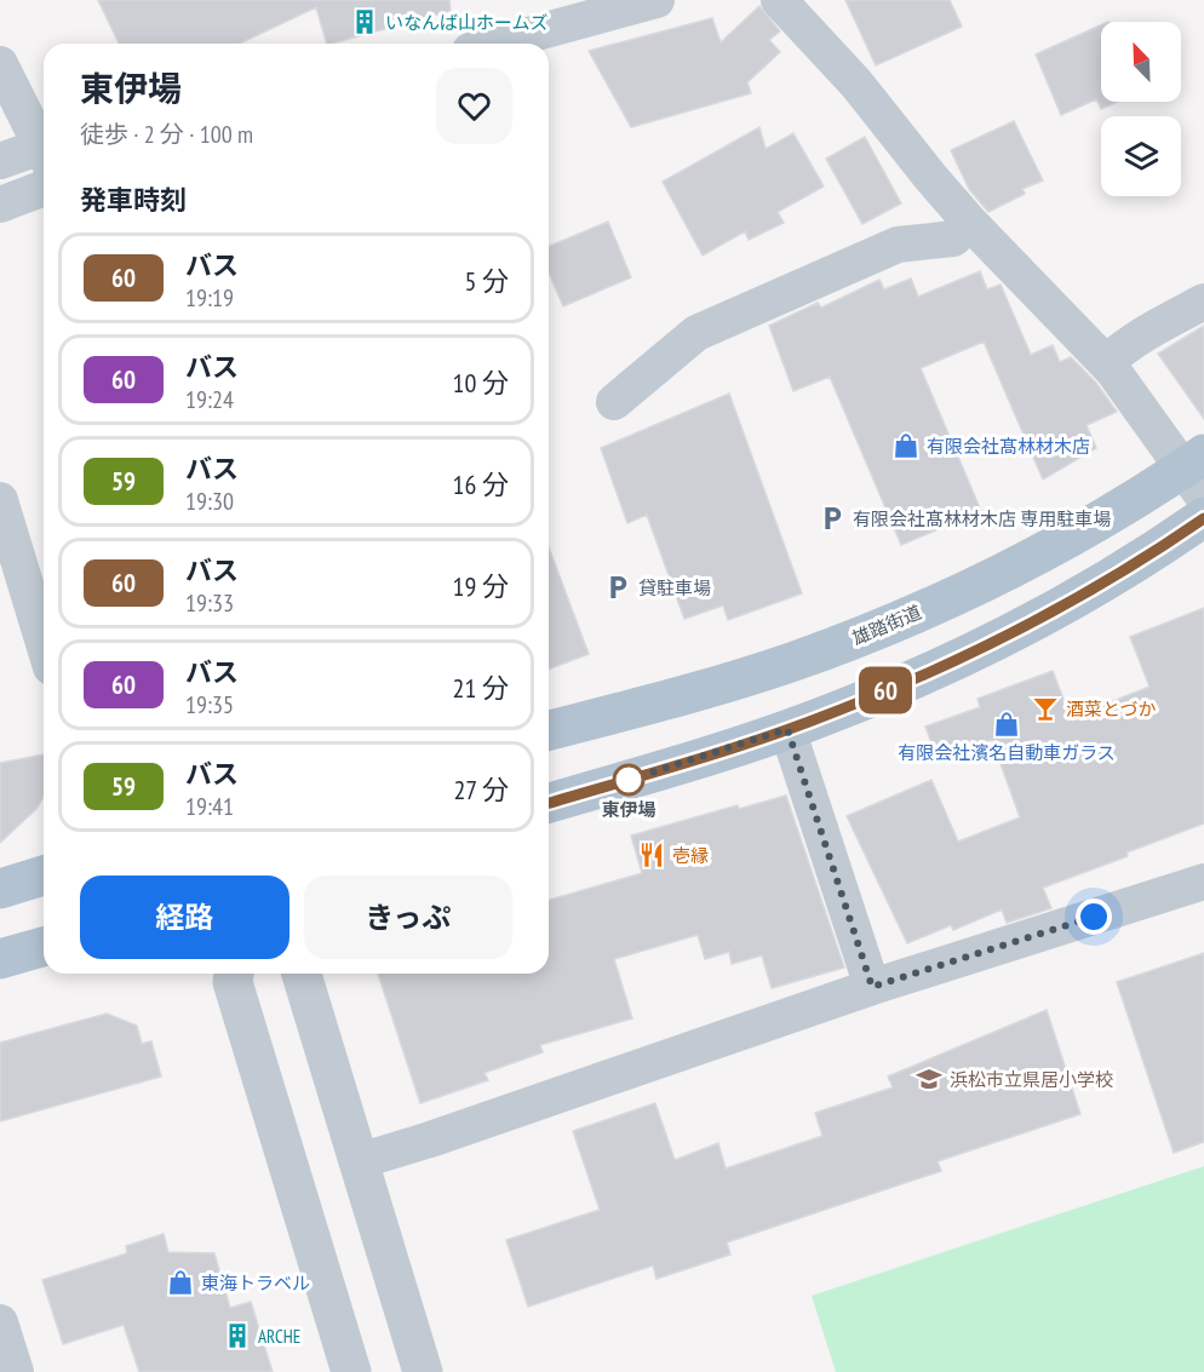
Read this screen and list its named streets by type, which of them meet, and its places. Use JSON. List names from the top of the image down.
{
  "streets": {
    "main road": ["雄踏街道"]
  },
  "places": {
    "building": ["いなんば山ホームズ", "ARCHE"],
    "shop": ["有限会社髙林材木店", "有限会社濱名自動車ガラス", "東海トラベル"],
    "parking": ["有限会社髙林材木店 専用駐車場", "貸駐車場"],
    "bar": ["酒菜とづか"],
    "other": ["東伊場"],
    "restaurant": ["壱縁"],
    "school or university": ["浜松市立県居小学校"]
  },
  "lines": ["bus line 60"],
  "north": "top left",
  "page": {
    "on_map": "60",
    "heading": [
      ["東伊場", "徒歩 · 2 分 · 100 m"],
      "発車時刻"
    ],
    "list": [
      {
        "mark": "60",
        "name": "バス",
        "note": "19:19",
        "value": "5 分"
      },
      {
        "mark": "60",
        "name": "バス",
        "note": "19:24",
        "value": "10 分"
      },
      {
        "mark": "59",
        "name": "バス",
        "note": "19:30",
        "value": "16 分"
      },
      {
        "mark": "60",
        "name": "バス",
        "note": "19:33",
        "value": "19 分"
      },
      {
        "mark": "60",
        "name": "バス",
        "note": "19:35",
        "value": "21 分"
      },
      {
        "mark": "59",
        "name": "バス",
        "note": "19:41",
        "value": "27 分"
      }
    ],
    "buttons": ["経路", "きっぷ"]
  }
}
